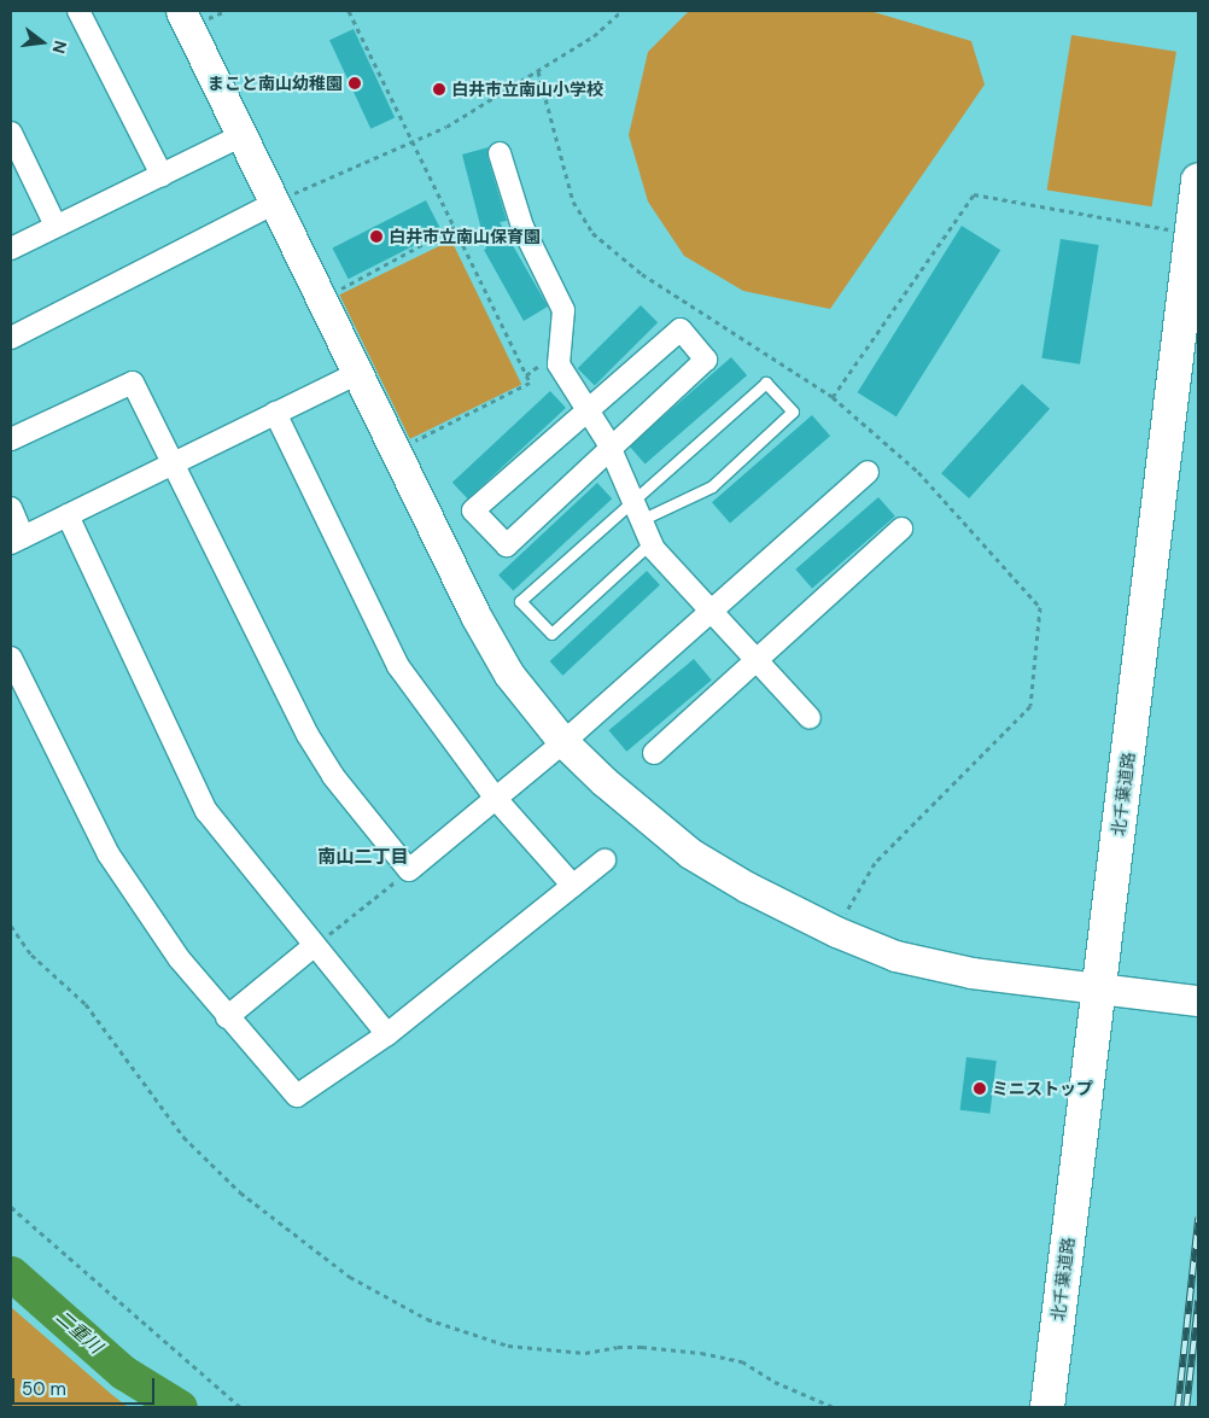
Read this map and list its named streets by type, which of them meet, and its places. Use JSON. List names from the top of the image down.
{
  "streets": {
    "highway": ["北千葉道路"]
  },
  "districts": ["南山二丁目"],
  "water": ["二重川"],
  "places": [
    "まこと南山幼稚園",
    "白井市立南山小学校",
    "白井市立南山保育園",
    "ミニストップ"
  ],
  "scale_bar": "50 m",
  "north": "right"
}
